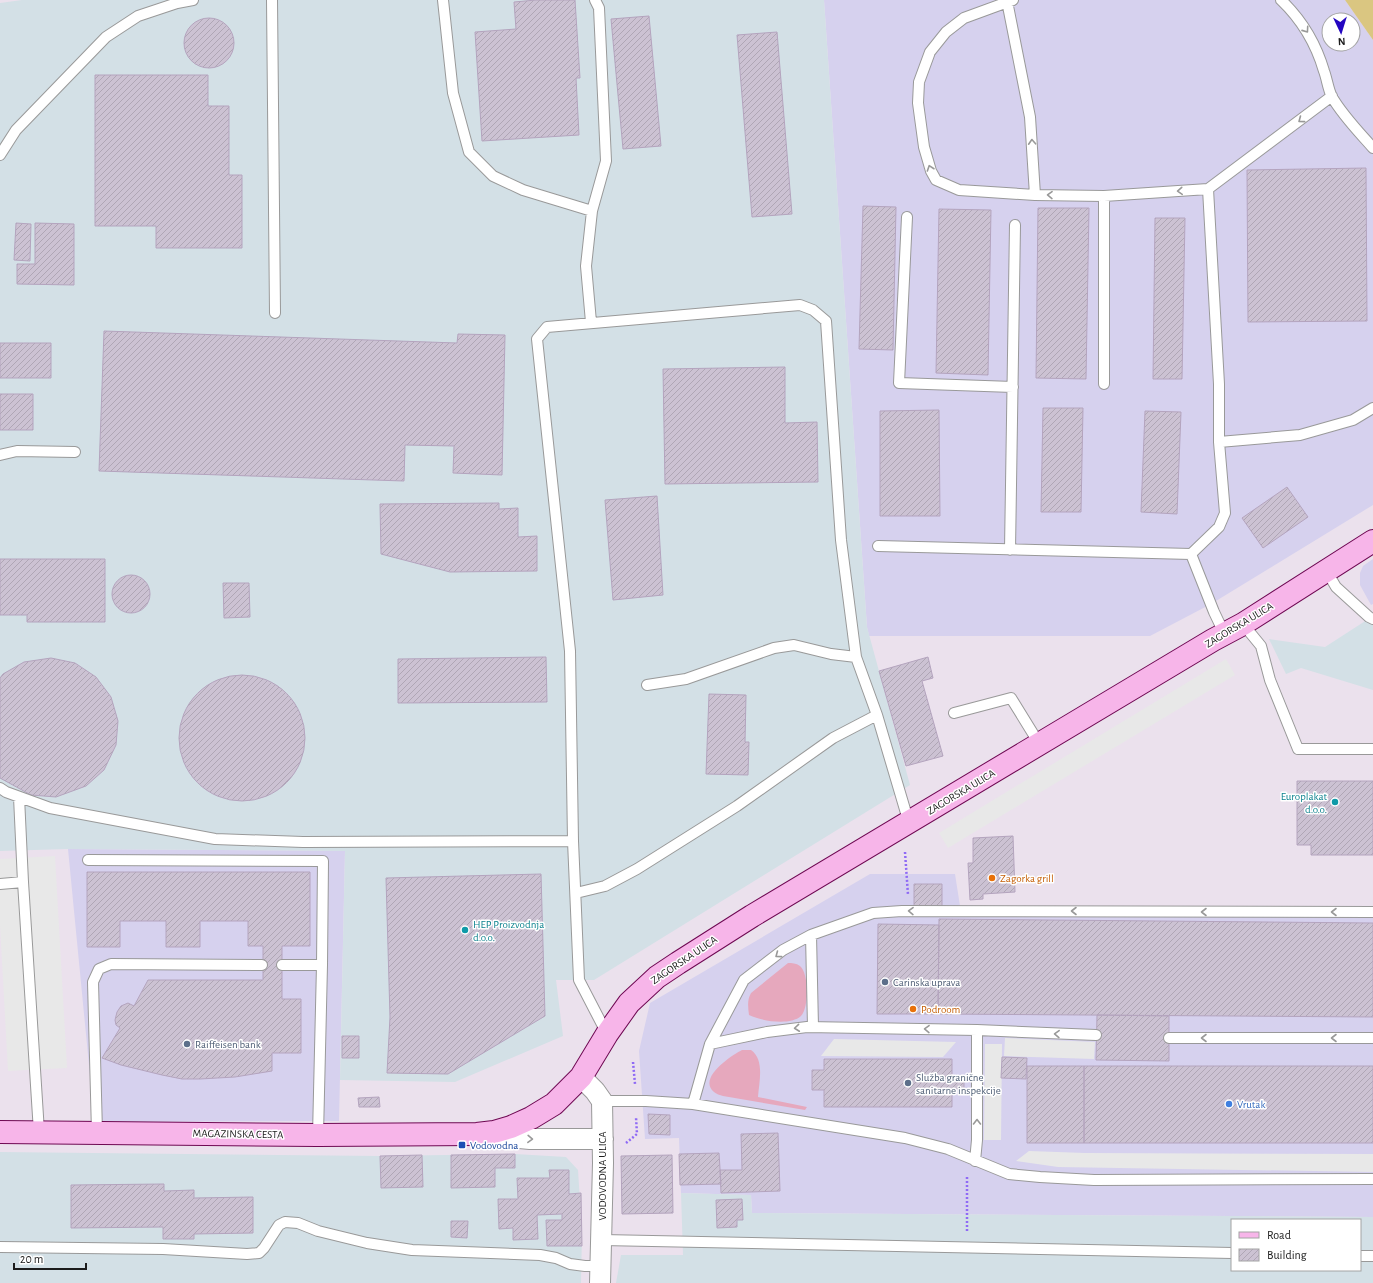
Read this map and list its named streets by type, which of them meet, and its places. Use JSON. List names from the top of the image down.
{
  "streets": {
    "street": ["ZAGORSKA ULICA", "MAGAZINSKA CESTA", "VODOVODNA ULICA"]
  },
  "crossings": [
    ["ZAGORSKA ULICA", "MAGAZINSKA CESTA"],
    ["MAGAZINSKA CESTA", "VODOVODNA ULICA"]
  ],
  "places": {
    "other": [
      "Europlakat d.o.o.",
      "Zagorka grill",
      "HEP Proizvodnja d.o.o.",
      "Carinska uprava",
      "Podroom",
      "Raiffeisen bank",
      "Služba granične sanitarne inspekcije",
      "Vrutak"
    ],
    "transit": ["Vodovodna"]
  },
  "legend": ["Road", "Building"],
  "scale_bar": "20 m",
  "north": "bottom"
}
